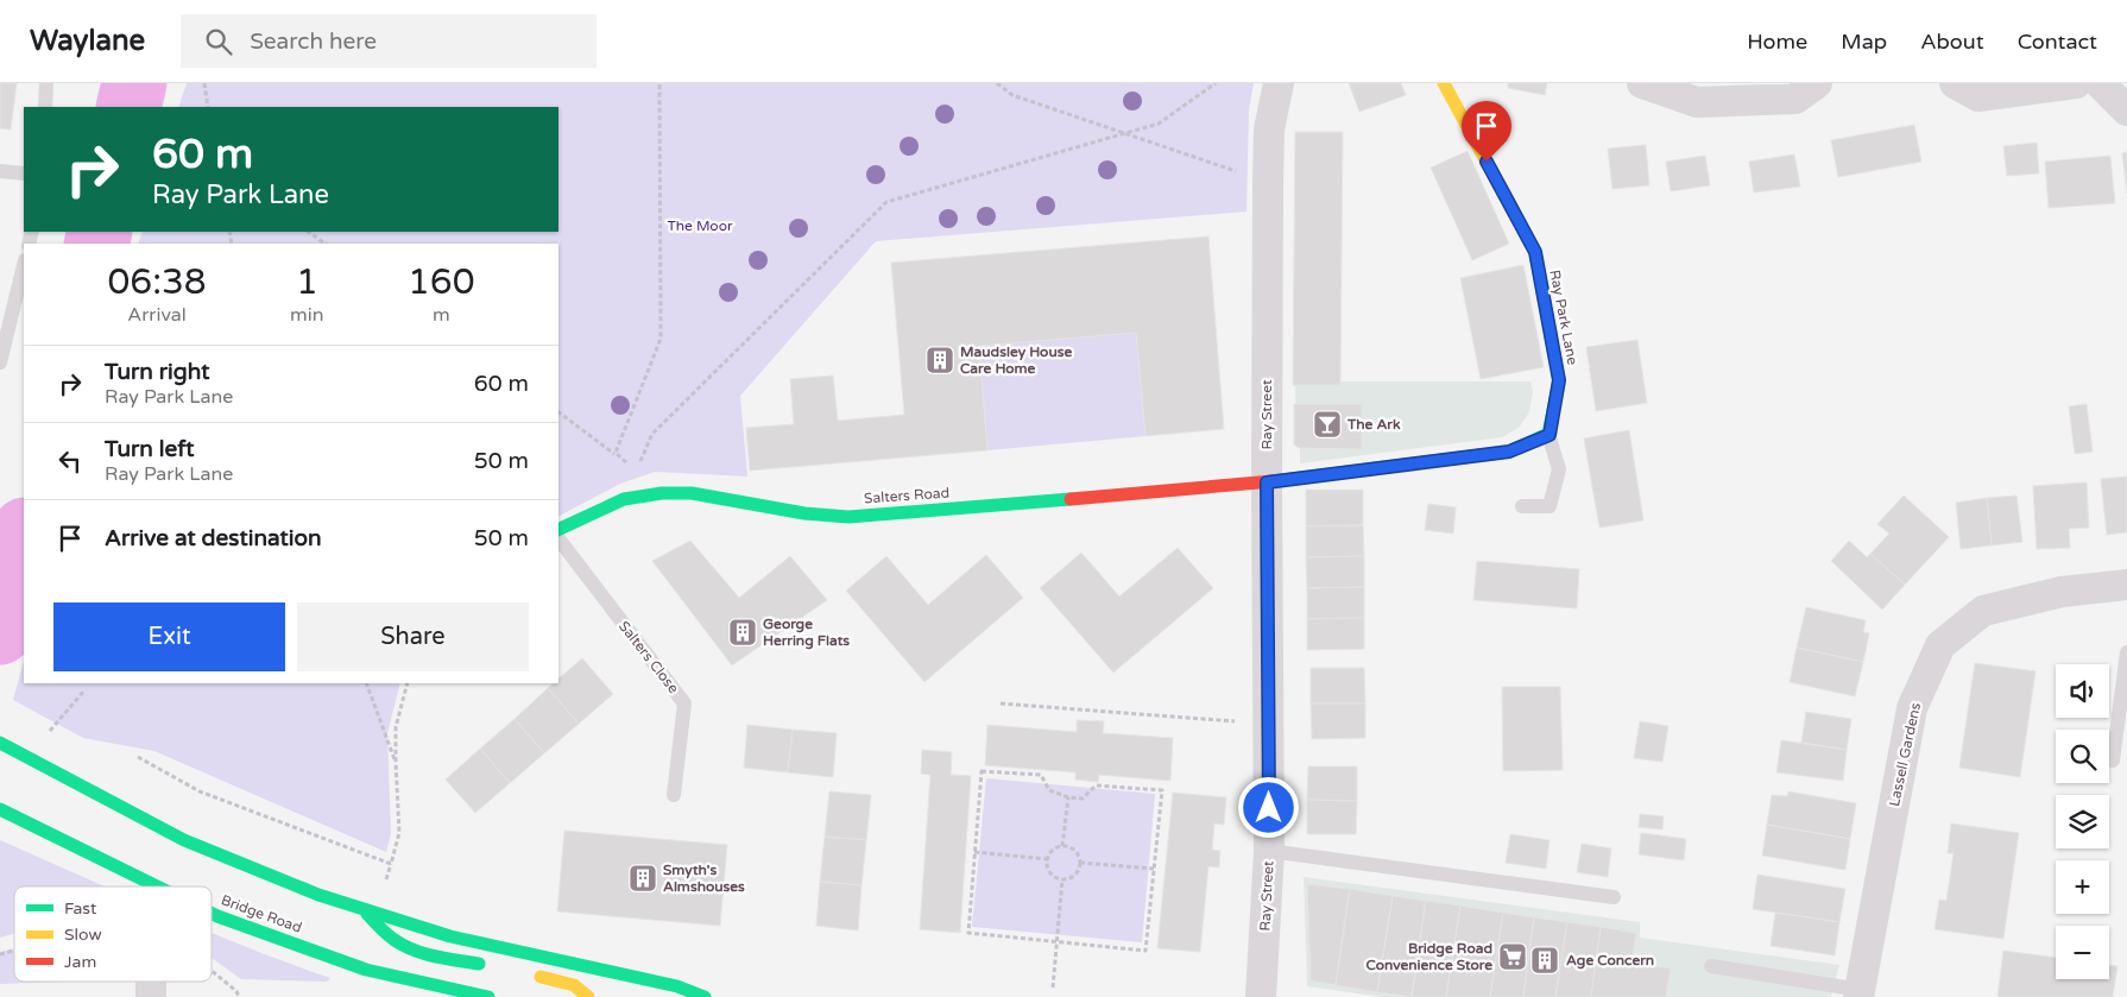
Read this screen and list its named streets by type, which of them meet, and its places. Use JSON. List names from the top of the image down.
{
  "streets": {
    "main road": ["Ray Park Lane", "Salters Road", "Bridge Road"],
    "street": ["Ray Street", "Lassell Gardens"],
    "lane": ["Salters Close"]
  },
  "crossings": [
    ["Ray Street", "Salters Road"]
  ],
  "parks": ["The Moor"],
  "places": {
    "building": [
      "Maudsley House Care Home",
      "George Herring Flats",
      "Smyth's Almshouses",
      "Age Concern"
    ],
    "bar": ["The Ark"],
    "supermarket": ["Bridge Road Convenience Store"]
  },
  "legend": ["Fast", "Slow", "Jam"],
  "page": {
    "header": "Waylane",
    "search": "Search here",
    "nav": [
      "Home",
      "Map",
      "About",
      "Contact"
    ],
    "turn": ["60 m", "Ray Park Lane"],
    "eta": [
      "06:38",
      "Arrival",
      "1",
      "min",
      "160",
      "m"
    ],
    "list": [
      {
        "name": "Turn right",
        "note": "Ray Park Lane",
        "value": "60 m"
      },
      {
        "name": "Turn left",
        "note": "Ray Park Lane",
        "value": "50 m"
      },
      {
        "name": "Arrive at destination",
        "value": "50 m"
      }
    ],
    "buttons": ["Exit", "Share"],
    "map_buttons": ["+", "−"]
  }
}
